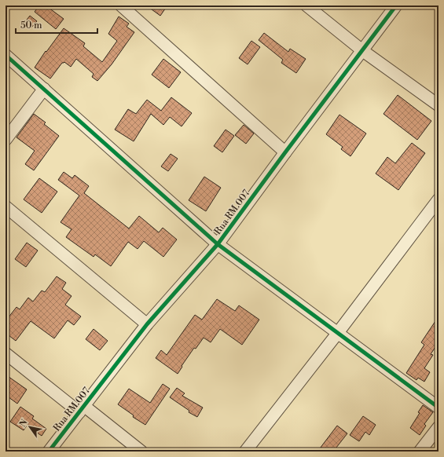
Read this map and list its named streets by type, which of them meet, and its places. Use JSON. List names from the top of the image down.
{
  "streets": {
    "street": ["Rua RM.007"]
  },
  "scale_bar": "50 m",
  "north": "top left"
}
